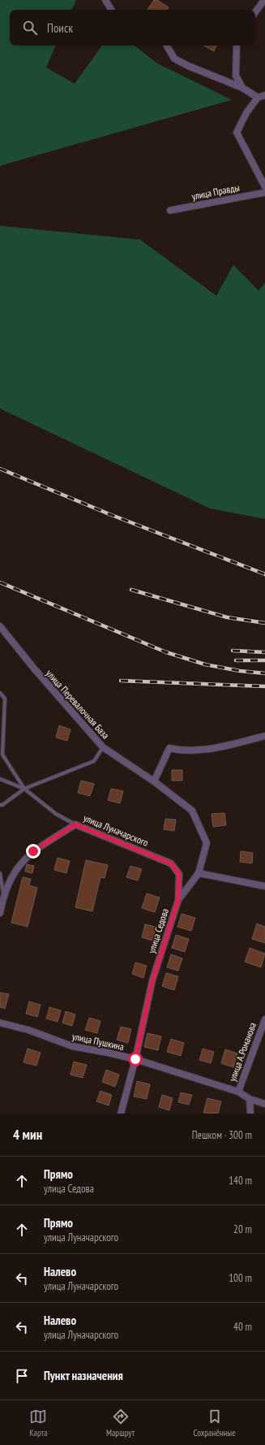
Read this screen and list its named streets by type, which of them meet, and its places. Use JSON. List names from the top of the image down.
{
  "streets": {
    "street": [
      "улица Правды",
      "улица Перевалочная База",
      "улица Луначарского",
      "улица Седова",
      "улица Пушкина",
      "улица А.Романова"
    ]
  },
  "crossings": [
    ["улица Перевалочная База", "улица Седова"],
    ["улица Луначарского", "улица Седова"],
    ["улица Седова", "улица Пушкина"],
    ["улица Пушкина", "улица А.Романова"]
  ],
  "page": {
    "search": "Поиск",
    "heading": ["4 мин", "Пешком · 300 m"],
    "list": [
      ["Прямо", "улица Седова", "140 m"],
      ["Прямо", "улица Луначарского", "20 m"],
      ["Налево", "улица Луначарского", "100 m"],
      ["Налево", "улица Луначарского", "40 m"],
      "Пункт назначения"
    ],
    "nav": ["Карта", "Маршрут", "Сохранённые"]
  }
}
